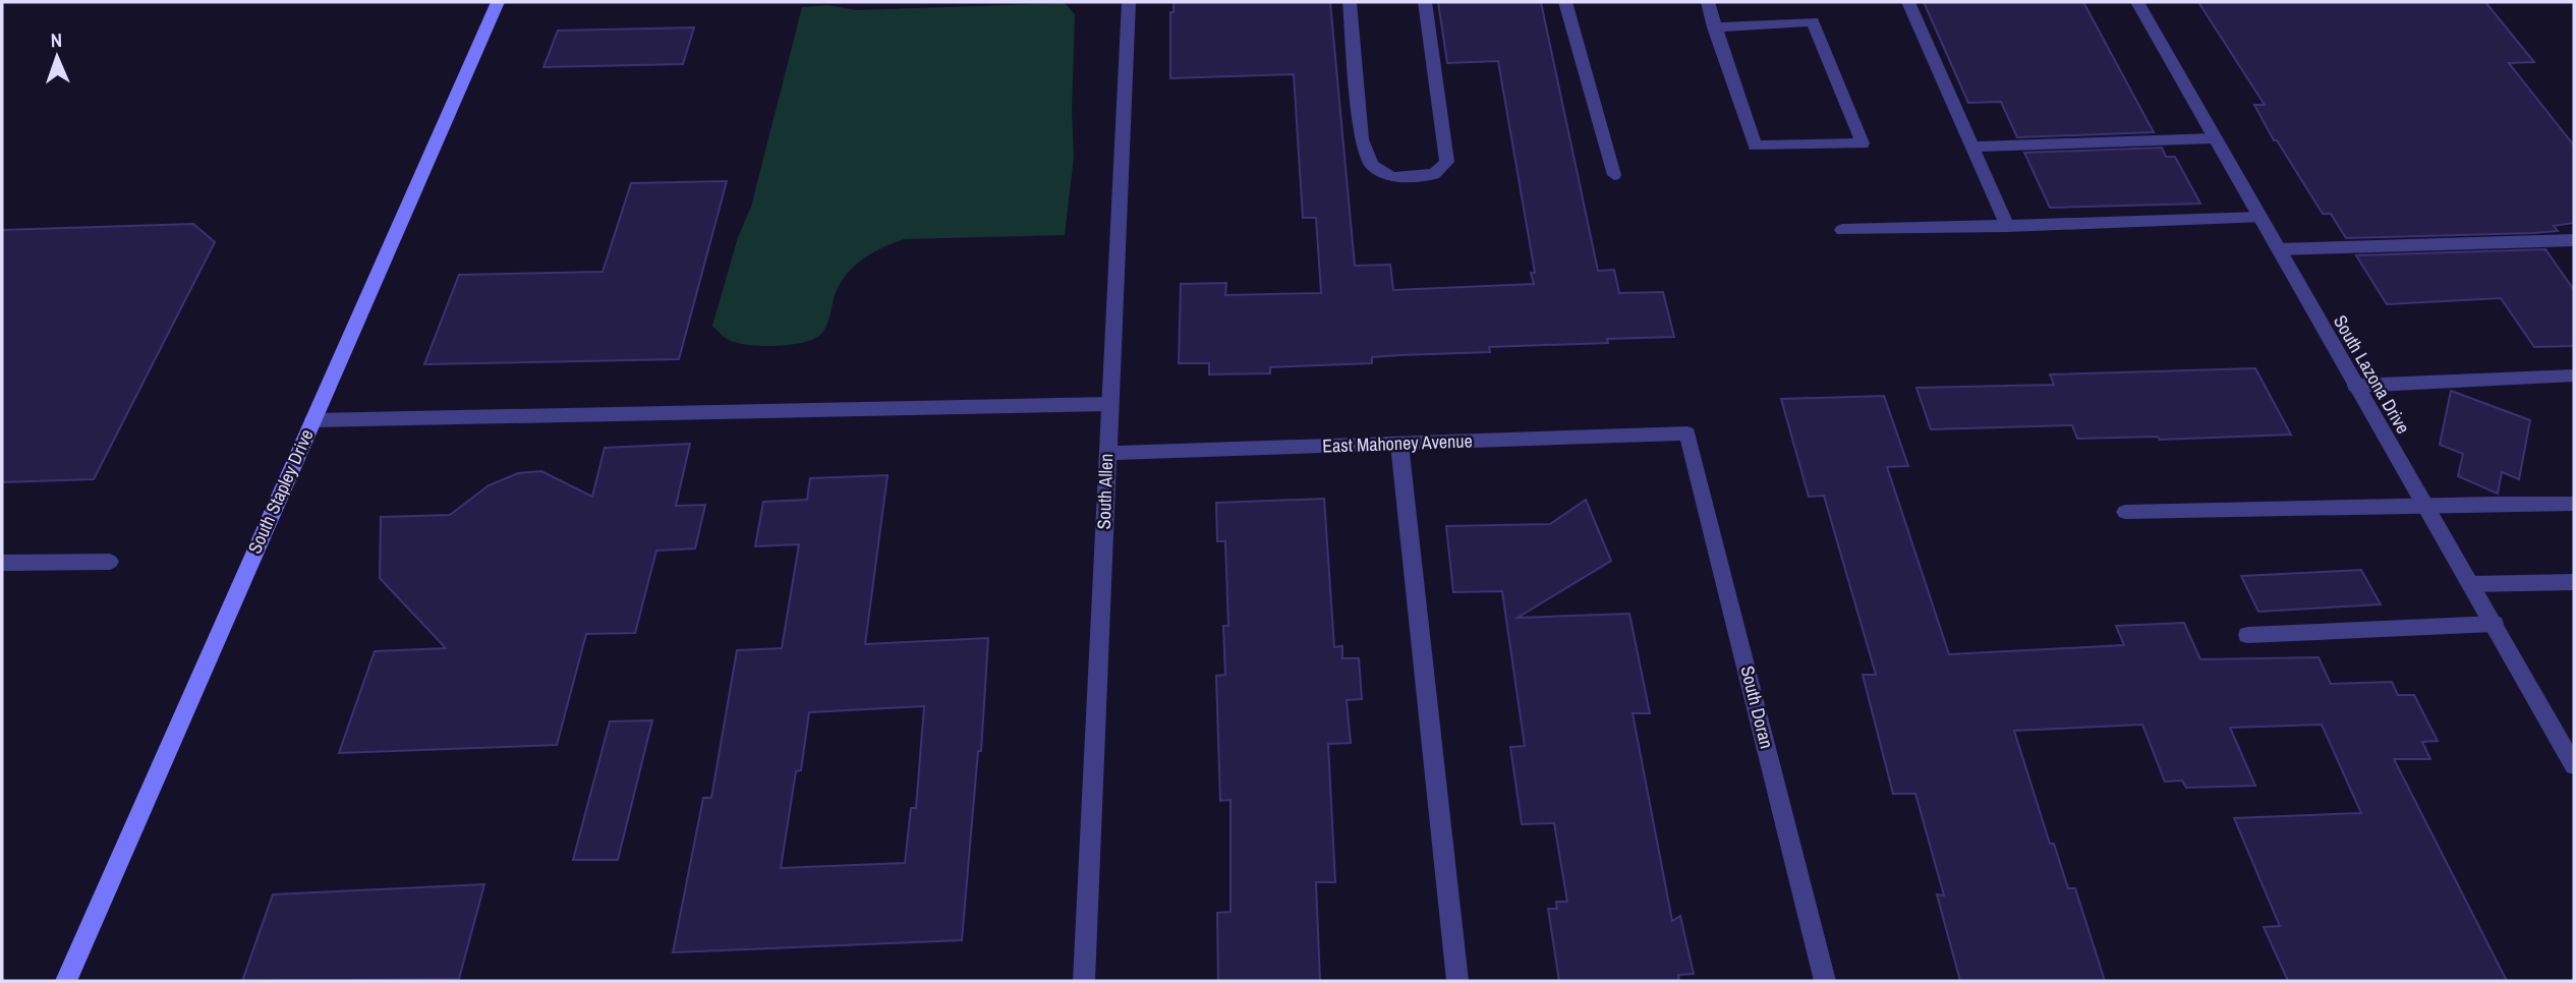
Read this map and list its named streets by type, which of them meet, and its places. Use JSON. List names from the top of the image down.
{
  "streets": {
    "main road": ["South Stapley Drive"],
    "street": [
      "South Lazona Drive",
      "East Mahoney Avenue",
      "South Allen",
      "South Doran"
    ]
  },
  "crossings": [
    ["East Mahoney Avenue", "South Allen"],
    ["East Mahoney Avenue", "South Doran"]
  ],
  "north": "top"
}
